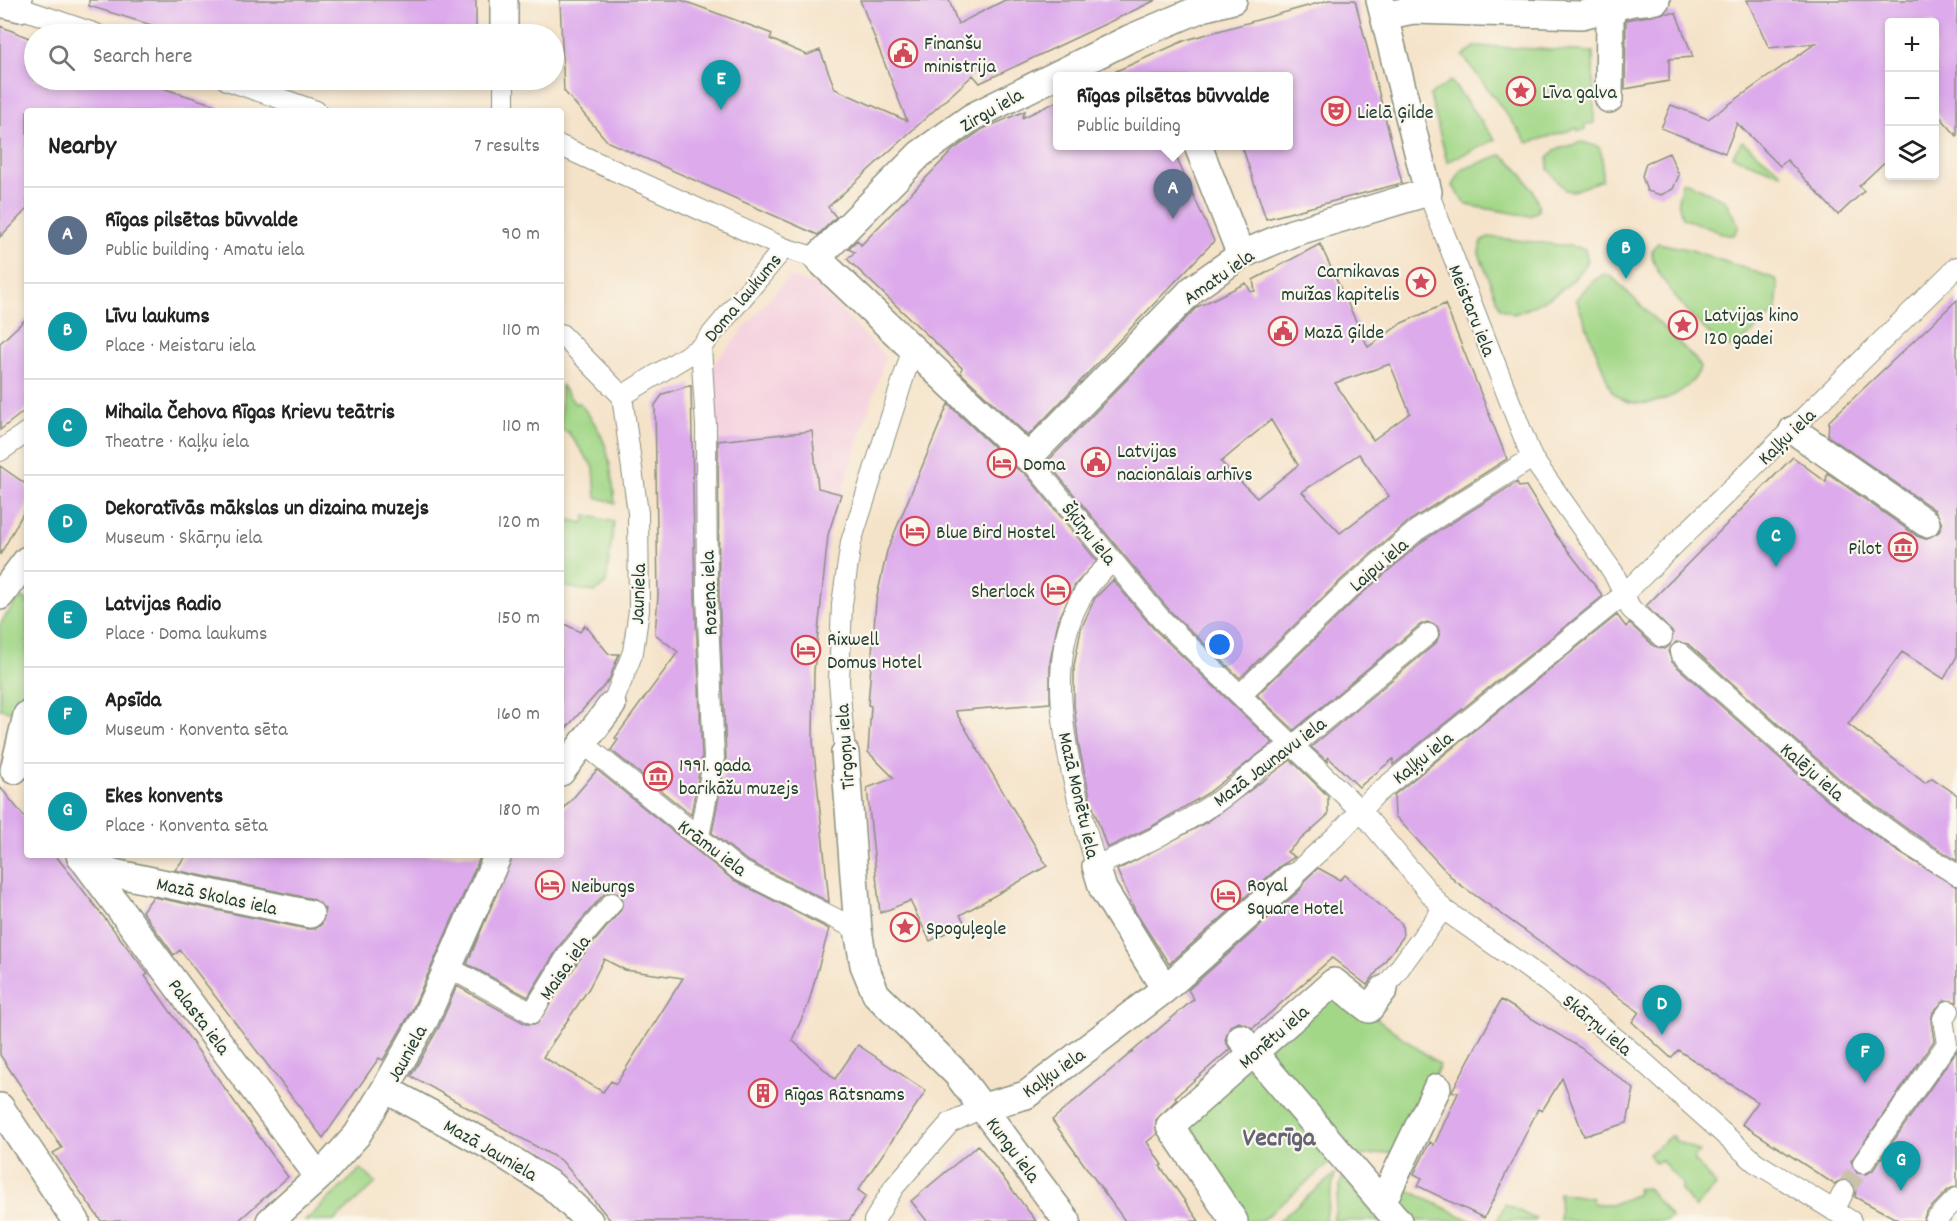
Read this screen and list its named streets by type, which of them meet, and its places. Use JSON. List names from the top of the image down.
{
  "streets": {
    "street": [
      "Zirgu iela",
      "Amatu iela",
      "Doma laukums",
      "Meistaru iela",
      "Kaļķu iela",
      "Šķūņu iela",
      "Laipu iela",
      "Rozena iela",
      "Jauniela",
      "Tirgoņu iela",
      "Mazā Jaunavu iela",
      "Kalēju iela",
      "Mazā Monētu iela",
      "Krāmu iela",
      "Mazā Skolas iela",
      "Maisa iela",
      "Palasta iela",
      "Skārņu iela",
      "Monētu iela",
      "Mazā Jauniela",
      "Kungu iela"
    ]
  },
  "crossings": [
    ["Zirgu iela", "Doma laukums"],
    ["Zirgu iela", "Šķūņu iela"],
    ["Amatu iela", "Meistaru iela"],
    ["Amatu iela", "Šķūņu iela"],
    ["Doma laukums", "Šķūņu iela"],
    ["Doma laukums", "Rozena iela"],
    ["Doma laukums", "Jauniela"],
    ["Meistaru iela", "Kaļķu iela"],
    ["Meistaru iela", "Laipu iela"],
    ["Kaļķu iela", "Šķūņu iela"],
    ["Kaļķu iela", "Tirgoņu iela"],
    ["Kaļķu iela", "Mazā Monētu iela"],
    ["Kaļķu iela", "Skārņu iela"],
    ["Kaļķu iela", "Kungu iela"],
    ["Šķūņu iela", "Laipu iela"],
    ["Šķūņu iela", "Tirgoņu iela"],
    ["Šķūņu iela", "Mazā Jaunavu iela"],
    ["Šķūņu iela", "Mazā Monētu iela"],
    ["Šķūņu iela", "Skārņu iela"],
    ["Rozena iela", "Krāmu iela"],
    ["Jauniela", "Krāmu iela"],
    ["Jauniela", "Maisa iela"],
    ["Jauniela", "Palasta iela"],
    ["Jauniela", "Mazā Jauniela"],
    ["Tirgoņu iela", "Krāmu iela"],
    ["Tirgoņu iela", "Kungu iela"],
    ["Mazā Jaunavu iela", "Mazā Monētu iela"],
    ["Mazā Skolas iela", "Palasta iela"],
    ["Skārņu iela", "Monētu iela"]
  ],
  "districts": ["Vecrīga"],
  "places": {
    "public building": ["Finanšu ministrija", "Mazā Ģilde", "Latvijas nacionālais arhīvs"],
    "place": [
      "Līva galva",
      "Carnikavas muižas kapitelis",
      "Latvijas kino 120 gadei",
      "Spoguļegle"
    ],
    "theatre": ["Lielā Ģilde"],
    "hotel": [
      "Doma",
      "Blue Bird Hostel",
      "Sherlock",
      "Rixwell Domus Hotel",
      "Neiburgs",
      "Royal Square Hotel"
    ],
    "museum": ["Pilot", "1991. gada barikāžu muzejs"],
    "building": ["Rīgas Rātsnams"]
  },
  "page": {
    "map_buttons": ["+", "−"],
    "search": "Search here",
    "pins": [
      "E",
      "A",
      "B",
      "C",
      "D",
      "F",
      "G"
    ],
    "popup": ["Rīgas pilsētas būvvalde", "Public building"],
    "heading": ["Nearby", "7 results"],
    "list": [
      {
        "mark": "A",
        "name": "Rīgas pilsētas būvvalde",
        "note": "Public building · Amatu iela",
        "value": "90 m"
      },
      {
        "mark": "B",
        "name": "Līvu laukums",
        "note": "Place · Meistaru iela",
        "value": "110 m"
      },
      {
        "mark": "C",
        "name": "Mihaila Čehova Rīgas Krievu teātris",
        "note": "Theatre · Kaļķu iela",
        "value": "110 m"
      },
      {
        "mark": "D",
        "name": "Dekoratīvās mākslas un dizaina muzejs",
        "note": "Museum · Skārņu iela",
        "value": "120 m"
      },
      {
        "mark": "E",
        "name": "Latvijas Radio",
        "note": "Place · Doma laukums",
        "value": "150 m"
      },
      {
        "mark": "F",
        "name": "Apsīda",
        "note": "Museum · Konventa sēta",
        "value": "160 m"
      },
      {
        "mark": "G",
        "name": "Ekes konvents",
        "note": "Place · Konventa sēta",
        "value": "180 m"
      }
    ]
  }
}
